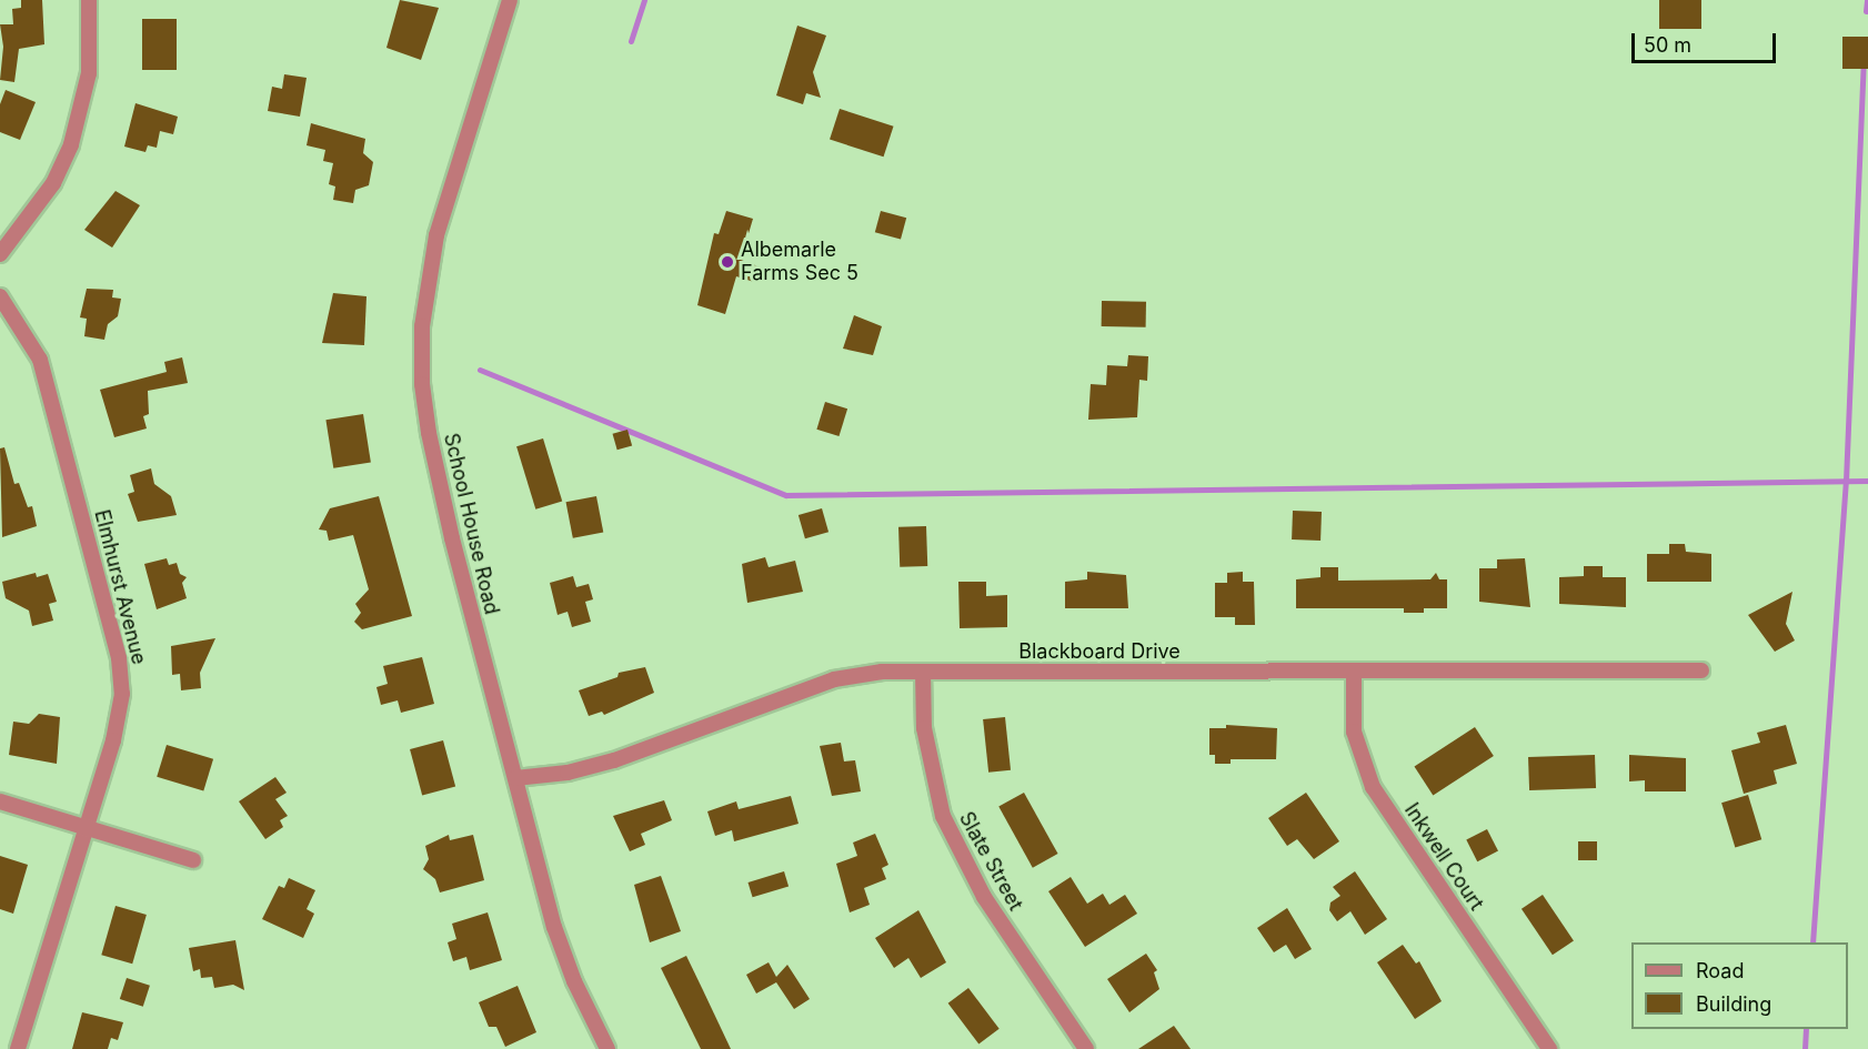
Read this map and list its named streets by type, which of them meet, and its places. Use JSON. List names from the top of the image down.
{
  "streets": {
    "street": [
      "School House Road",
      "Elmhurst Avenue",
      "Blackboard Drive",
      "Inkwell Court",
      "Slate Street"
    ]
  },
  "crossings": [
    ["School House Road", "Blackboard Drive"],
    ["Blackboard Drive", "Inkwell Court"],
    ["Blackboard Drive", "Slate Street"]
  ],
  "places": ["Albemarle Farms Sec 5"],
  "legend": ["Road", "Building"],
  "scale_bar": "50 m"
}
